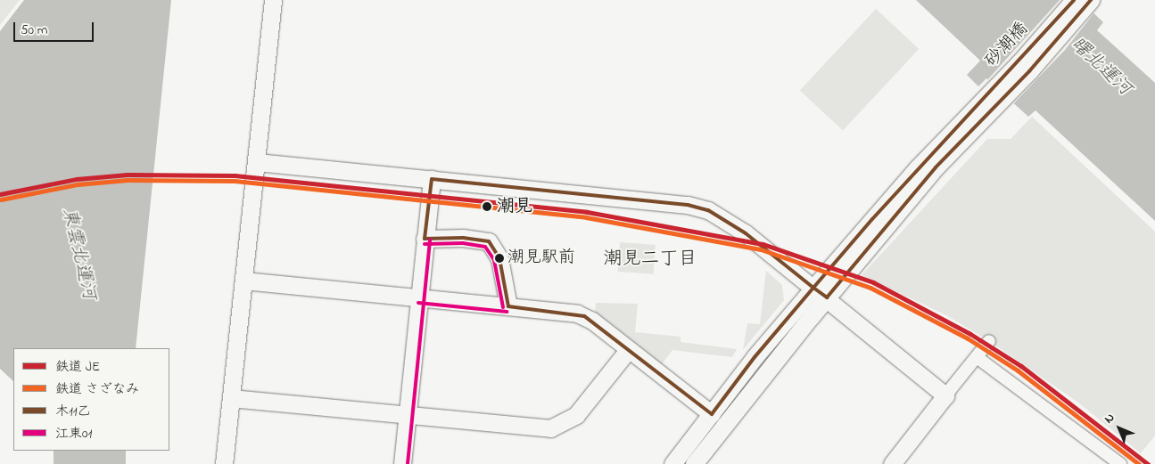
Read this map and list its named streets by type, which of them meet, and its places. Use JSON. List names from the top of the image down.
{
  "streets": {
    "street": ["砂潮橋"]
  },
  "districts": ["潮見二丁目"],
  "water": ["曙北運河", "東雲北運河"],
  "places": ["潮見", "潮見駅前"],
  "lines": [
    "transit line 木11乙",
    "rail line JE",
    "rail line さざなみ",
    "transit line 江東01"
  ],
  "legend": [
    "鉄道 JE",
    "鉄道 さざなみ",
    "木11乙",
    "江東01"
  ],
  "scale_bar": "50 m",
  "north": "top left"
}
